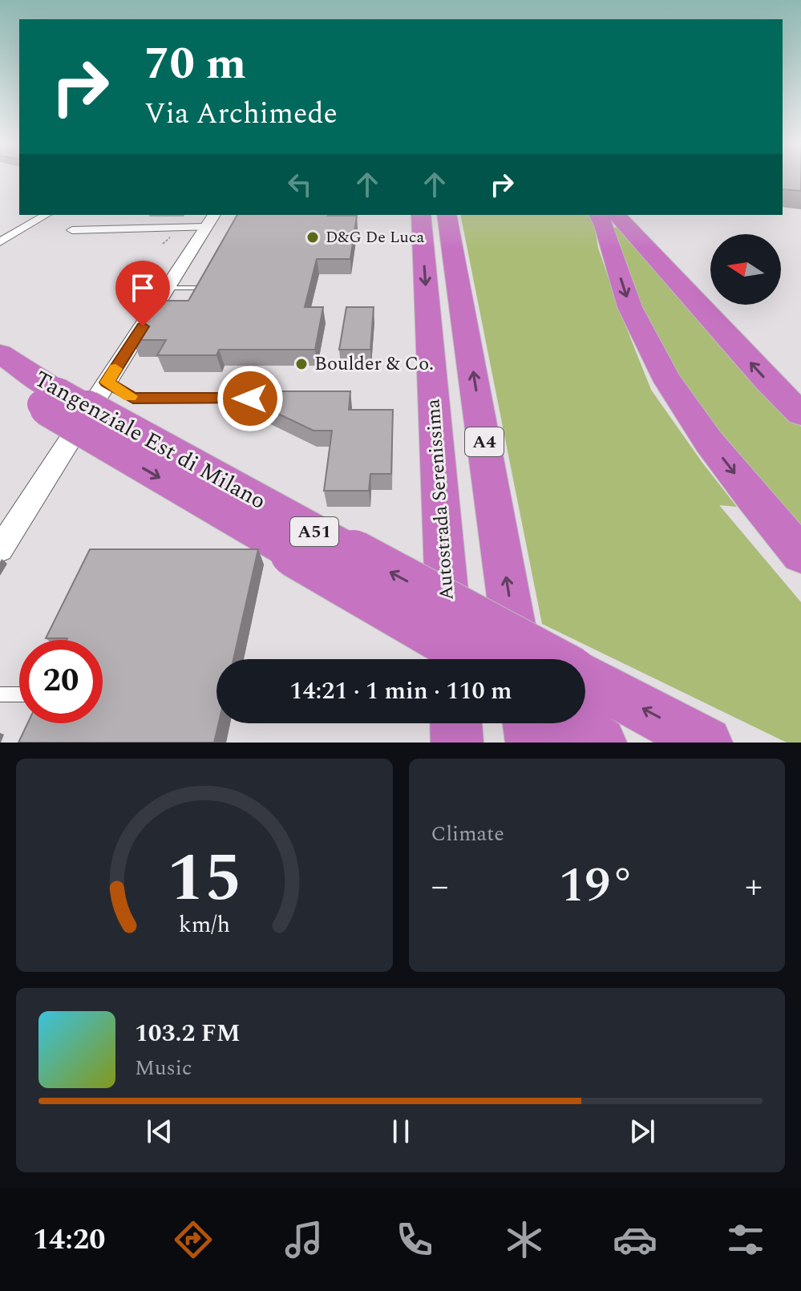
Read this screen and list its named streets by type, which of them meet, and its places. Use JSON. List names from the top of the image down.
{
  "streets": {
    "highway": [
      "Tangenziale Est di Milano",
      "A4",
      "Autostrada Serenissima",
      "A51"
    ]
  },
  "places": ["D&G De Luca", "Boulder & Co."],
  "north": "left",
  "page": {
    "turn": ["70 m", "Via Archimede"],
    "limit": "20",
    "trip": "14:21 · 1 min · 110 m",
    "tile": "Climate",
    "heat": ["−", "19°", "+"],
    "song": ["103.2 FM", "Music"],
    "tabs": "14:20",
    "gauge": ["15", "km/h"]
  }
}
